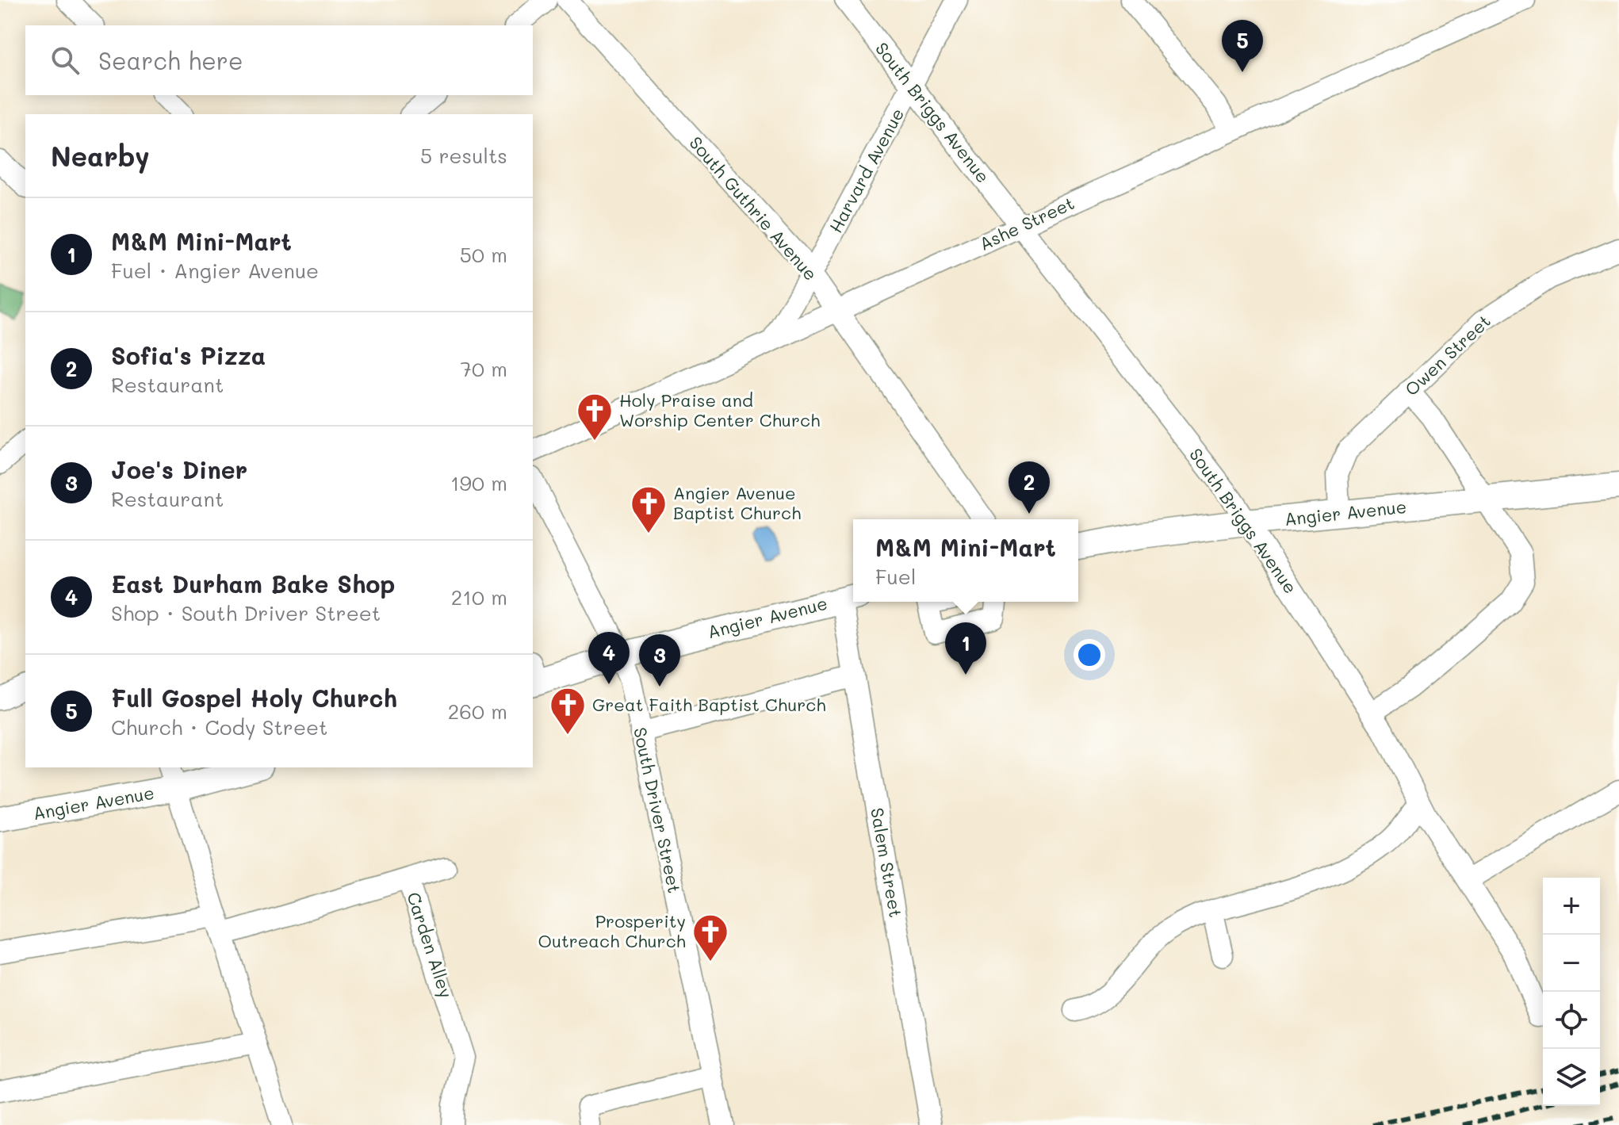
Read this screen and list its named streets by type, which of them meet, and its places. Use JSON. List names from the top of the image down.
{
  "streets": {
    "main road": ["Angier Avenue"],
    "street": [
      "South Briggs Avenue",
      "Harvard Avenue",
      "South Guthrie Avenue",
      "Ashe Street",
      "Owen Street",
      "South Driver Street",
      "Salem Street",
      "Carden Alley"
    ]
  },
  "crossings": [
    ["South Briggs Avenue", "Harvard Avenue"],
    ["South Briggs Avenue", "Ashe Street"],
    ["South Briggs Avenue", "Angier Avenue"],
    ["Harvard Avenue", "South Guthrie Avenue"],
    ["Harvard Avenue", "Ashe Street"],
    ["South Guthrie Avenue", "Ashe Street"],
    ["Owen Street", "Angier Avenue"],
    ["Angier Avenue", "South Driver Street"],
    ["Angier Avenue", "Salem Street"]
  ],
  "places": {
    "church": [
      "Holy Praise and Worship Center Church",
      "Angier Avenue Baptist Church",
      "Great Faith Baptist Church",
      "Prosperity Outreach Church"
    ]
  },
  "page": {
    "pins": [
      "5",
      "2",
      "1",
      "4",
      "3"
    ],
    "search": "Search here",
    "heading": ["Nearby", "5 results"],
    "list": [
      {
        "mark": "1",
        "name": "M&M Mini-Mart",
        "note": "Fuel · Angier Avenue",
        "value": "50 m"
      },
      {
        "mark": "2",
        "name": "Sofia's Pizza",
        "note": "Restaurant",
        "value": "70 m"
      },
      {
        "mark": "3",
        "name": "Joe's Diner",
        "note": "Restaurant",
        "value": "190 m"
      },
      {
        "mark": "4",
        "name": "East Durham Bake Shop",
        "note": "Shop · South Driver Street",
        "value": "210 m"
      },
      {
        "mark": "5",
        "name": "Full Gospel Holy Church",
        "note": "Church · Cody Street",
        "value": "260 m"
      }
    ],
    "popup": ["M&M Mini-Mart", "Fuel"],
    "map_buttons": ["+", "−"]
  }
}
